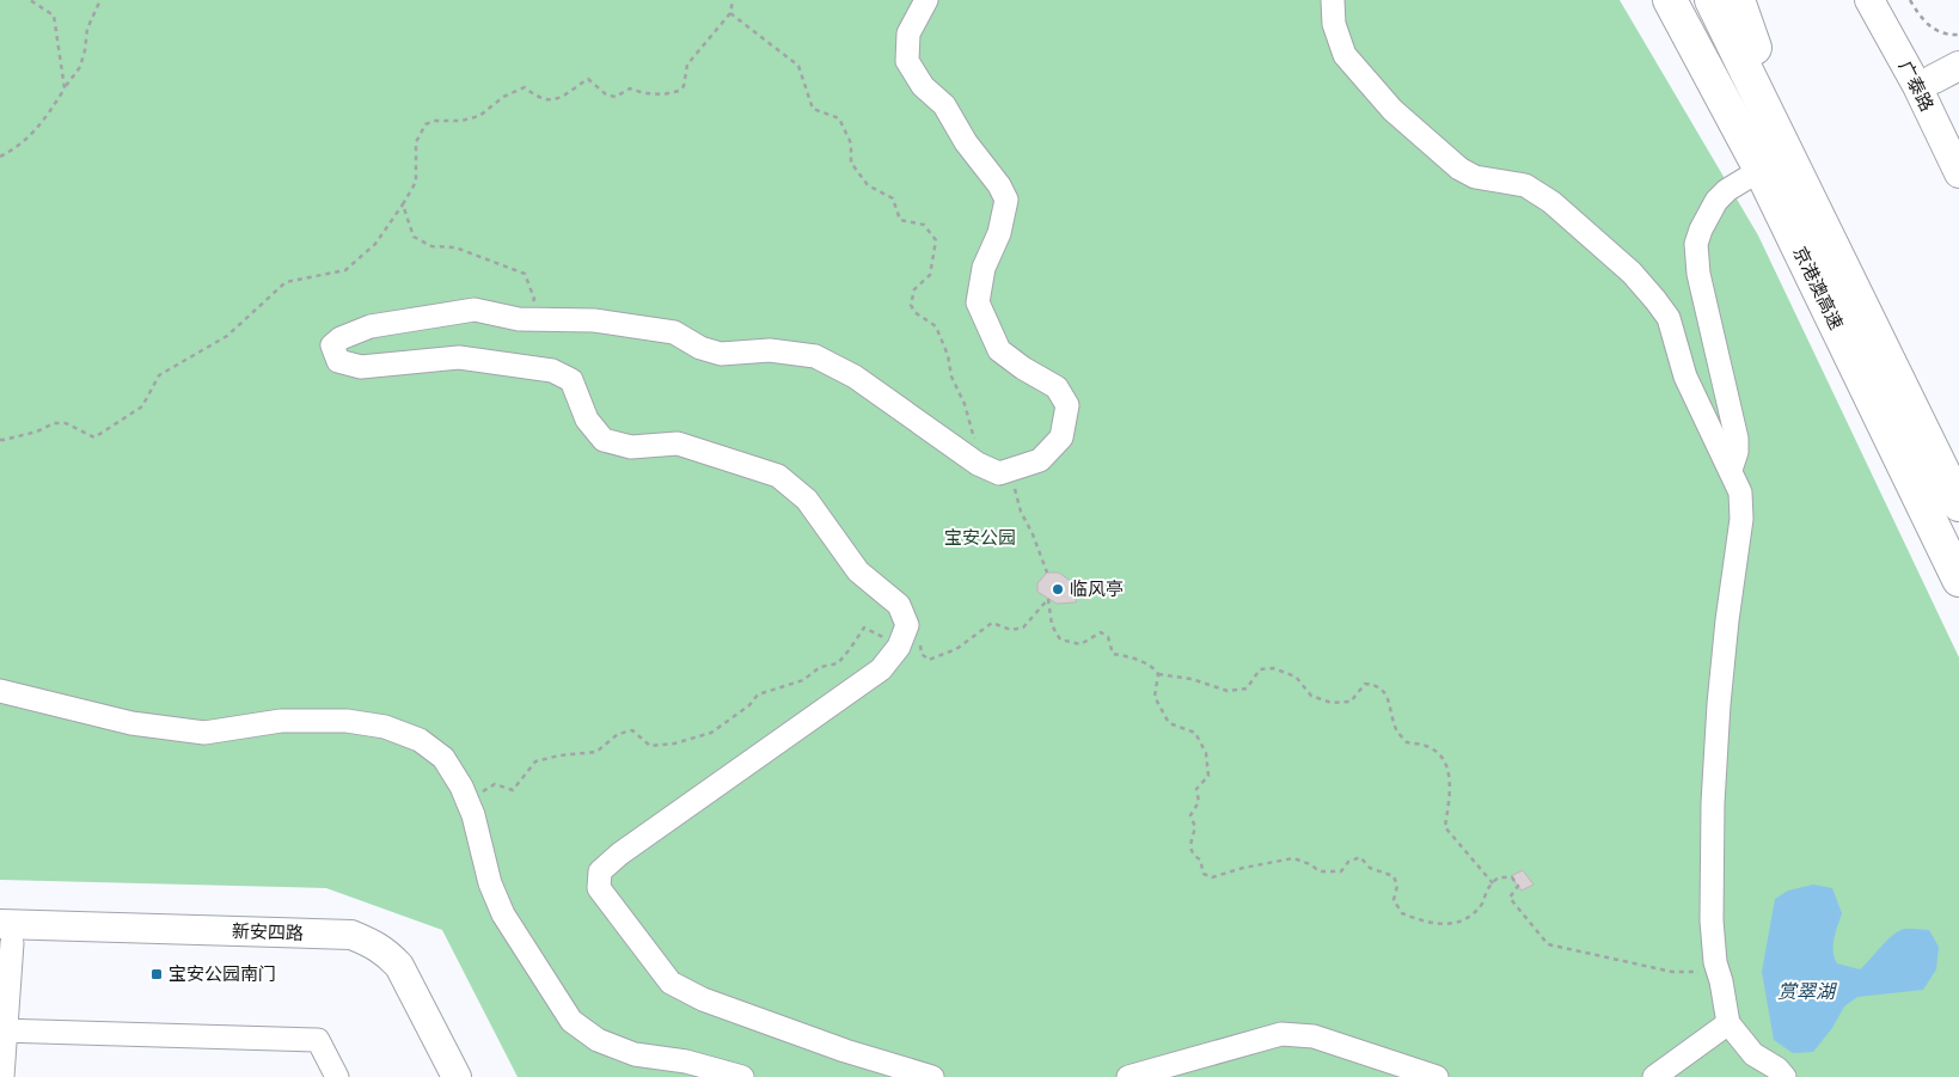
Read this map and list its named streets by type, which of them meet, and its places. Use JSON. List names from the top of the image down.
{
  "streets": {
    "highway": ["京港澳高速"],
    "main road": ["广泰路", "新安四路"]
  },
  "water": ["赏翠湖"],
  "parks": ["宝安公园"],
  "places": {
    "other": ["临风亭"],
    "transit": ["宝安公园南门"]
  }
}
